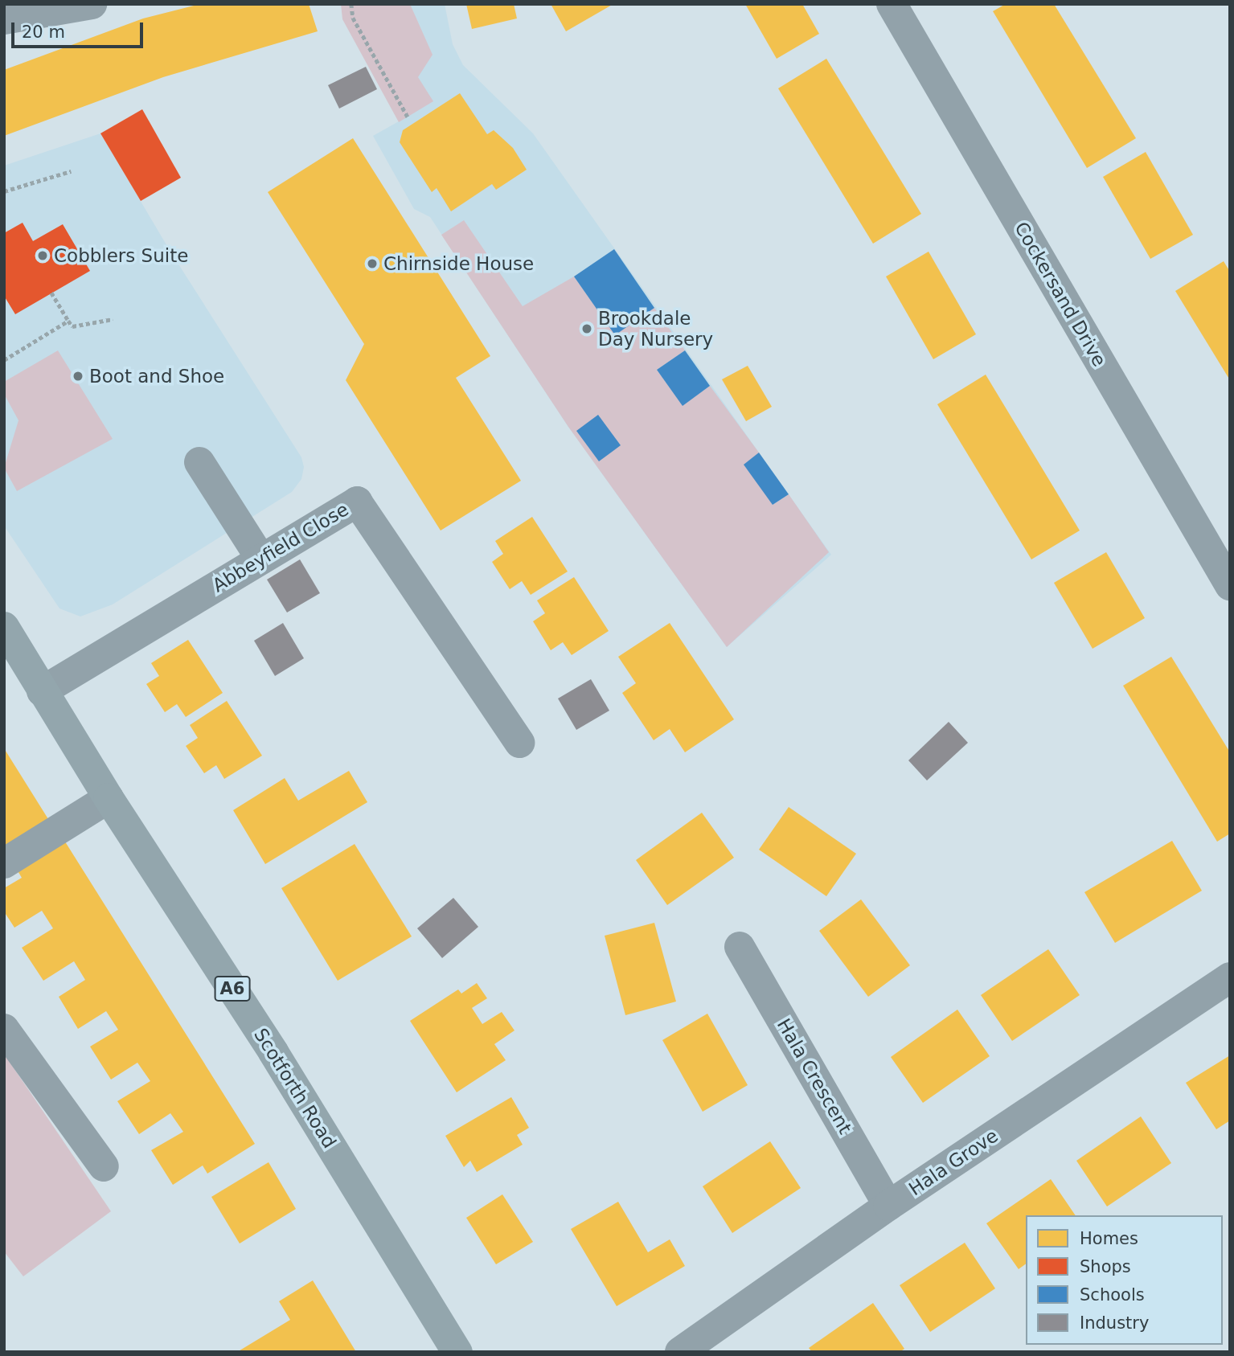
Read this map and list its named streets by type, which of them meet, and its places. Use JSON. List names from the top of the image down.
{
  "streets": {
    "main road": ["A6", "Scotforth Road"],
    "street": [
      "Cockersand Drive",
      "Abbeyfield Close",
      "Hala Crescent",
      "Hala Grove"
    ]
  },
  "crossings": [
    ["Abbeyfield Close", "Scotforth Road"],
    ["Hala Crescent", "Hala Grove"]
  ],
  "places": [
    "Cobblers Suite",
    "Chirnside House",
    "Brookdale Day Nursery",
    "Boot and Shoe"
  ],
  "legend": [
    "Homes",
    "Shops",
    "Schools",
    "Industry"
  ],
  "scale_bar": "20 m"
}
